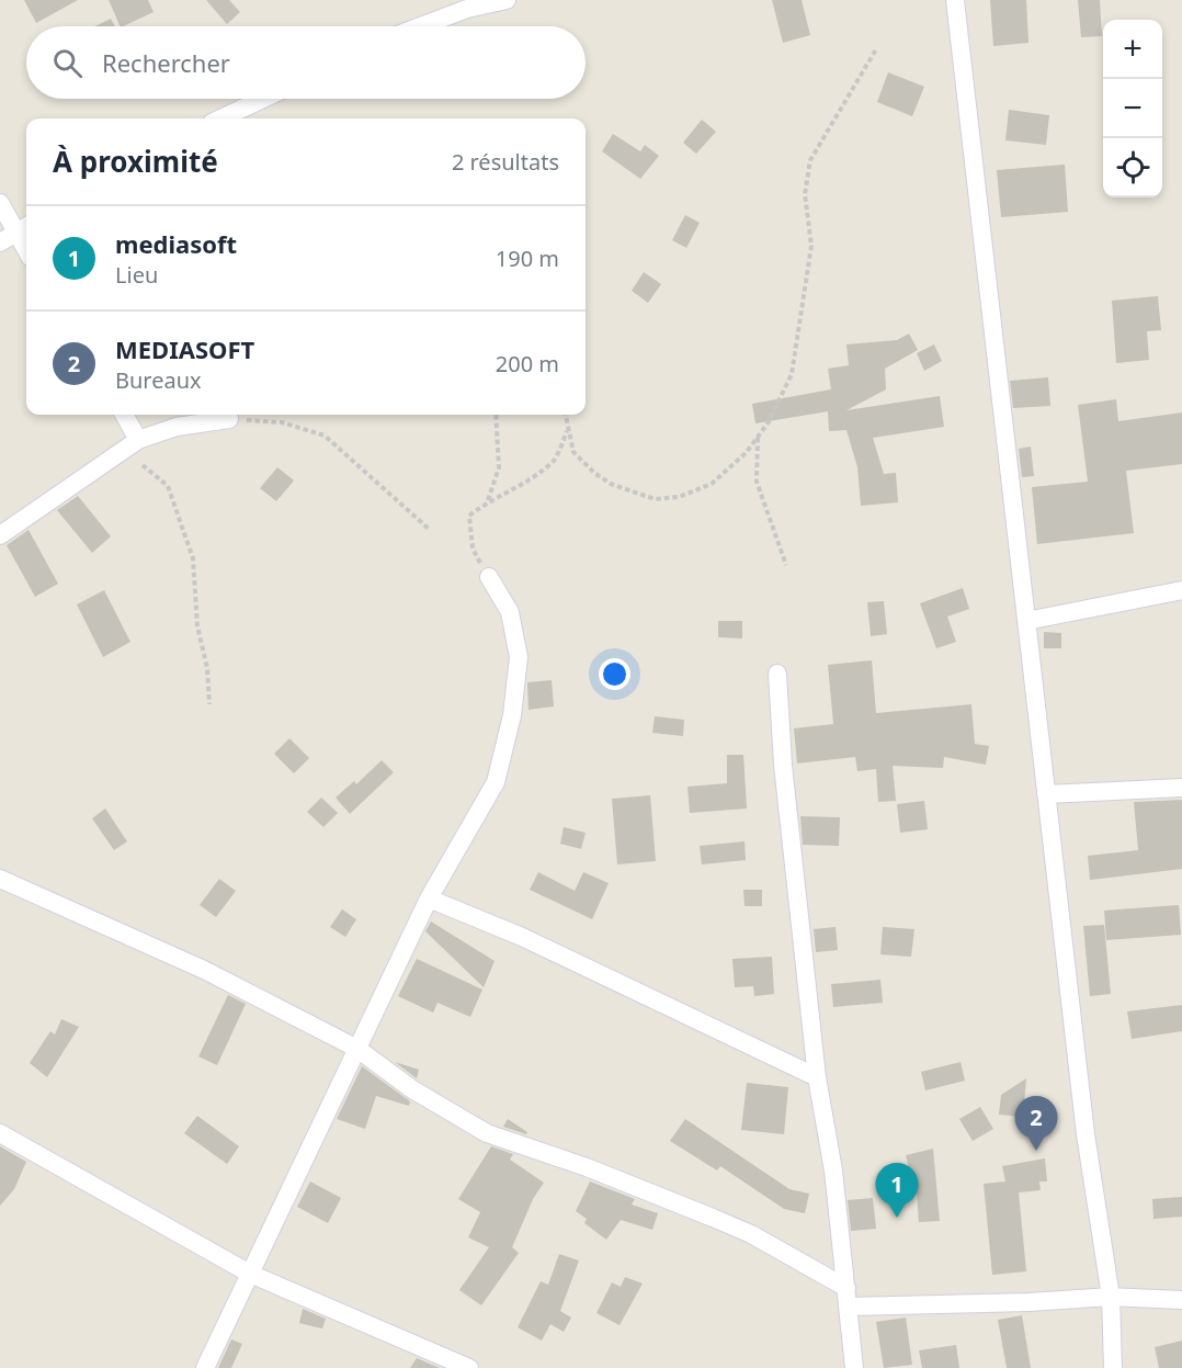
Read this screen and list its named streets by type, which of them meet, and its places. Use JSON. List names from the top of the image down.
{
  "page": {
    "map_buttons": ["+", "−"],
    "search": "Rechercher",
    "heading": ["À proximité", "2 résultats"],
    "list": [
      {
        "mark": "1",
        "name": "mediasoft",
        "note": "Lieu",
        "value": "190 m"
      },
      {
        "mark": "2",
        "name": "MEDIASOFT",
        "note": "Bureaux",
        "value": "200 m"
      }
    ],
    "pins": ["2", "1"]
  }
}
